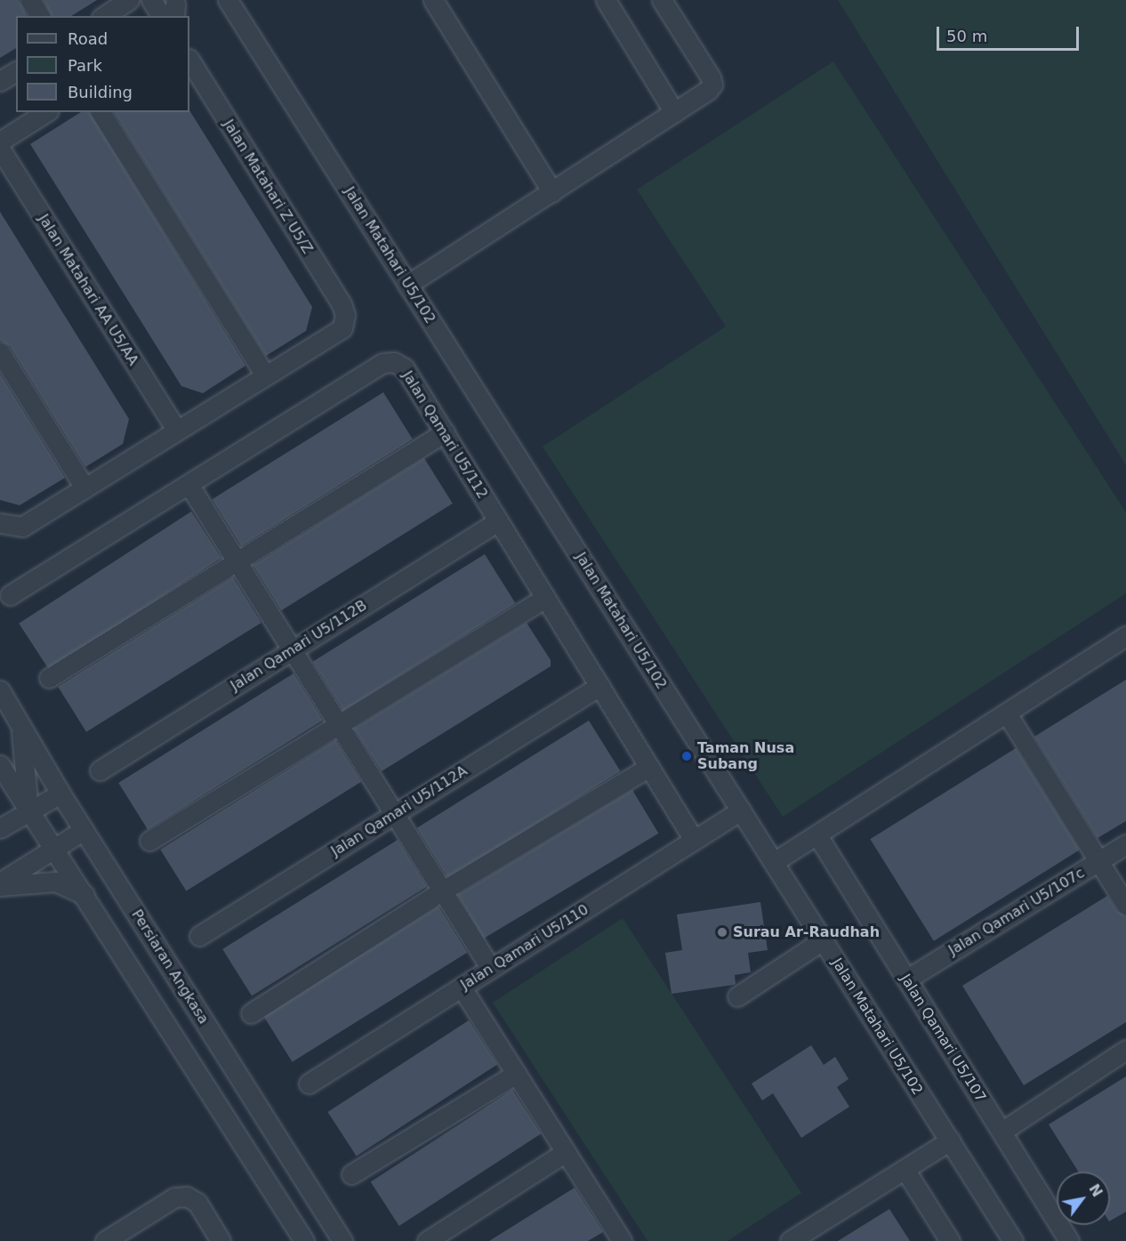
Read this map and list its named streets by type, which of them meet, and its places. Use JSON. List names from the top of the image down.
{
  "streets": {
    "street": [
      "Jalan Matahari Z U5/Z",
      "Jalan Matahari U5/102",
      "Jalan Matahari AA U5/AA",
      "Jalan Qamari U5/112",
      "Jalan Qamari U5/112B",
      "Jalan Qamari U5/112A",
      "Jalan Qamari U5/107c",
      "Jalan Qamari U5/110",
      "Persiaran Angkasa",
      "Jalan Qamari U5/107"
    ]
  },
  "crossings": [
    ["Jalan Matahari U5/102", "Jalan Qamari U5/110"],
    ["Jalan Qamari U5/112", "Jalan Qamari U5/112B"],
    ["Jalan Qamari U5/112", "Jalan Qamari U5/112A"],
    ["Jalan Qamari U5/112", "Jalan Qamari U5/110"],
    ["Jalan Qamari U5/107c", "Jalan Qamari U5/107"]
  ],
  "places": ["Taman Nusa Subang", "Surau Ar-Raudhah"],
  "legend": ["Road", "Park", "Building"],
  "scale_bar": "50 m",
  "north": "top right"
}
